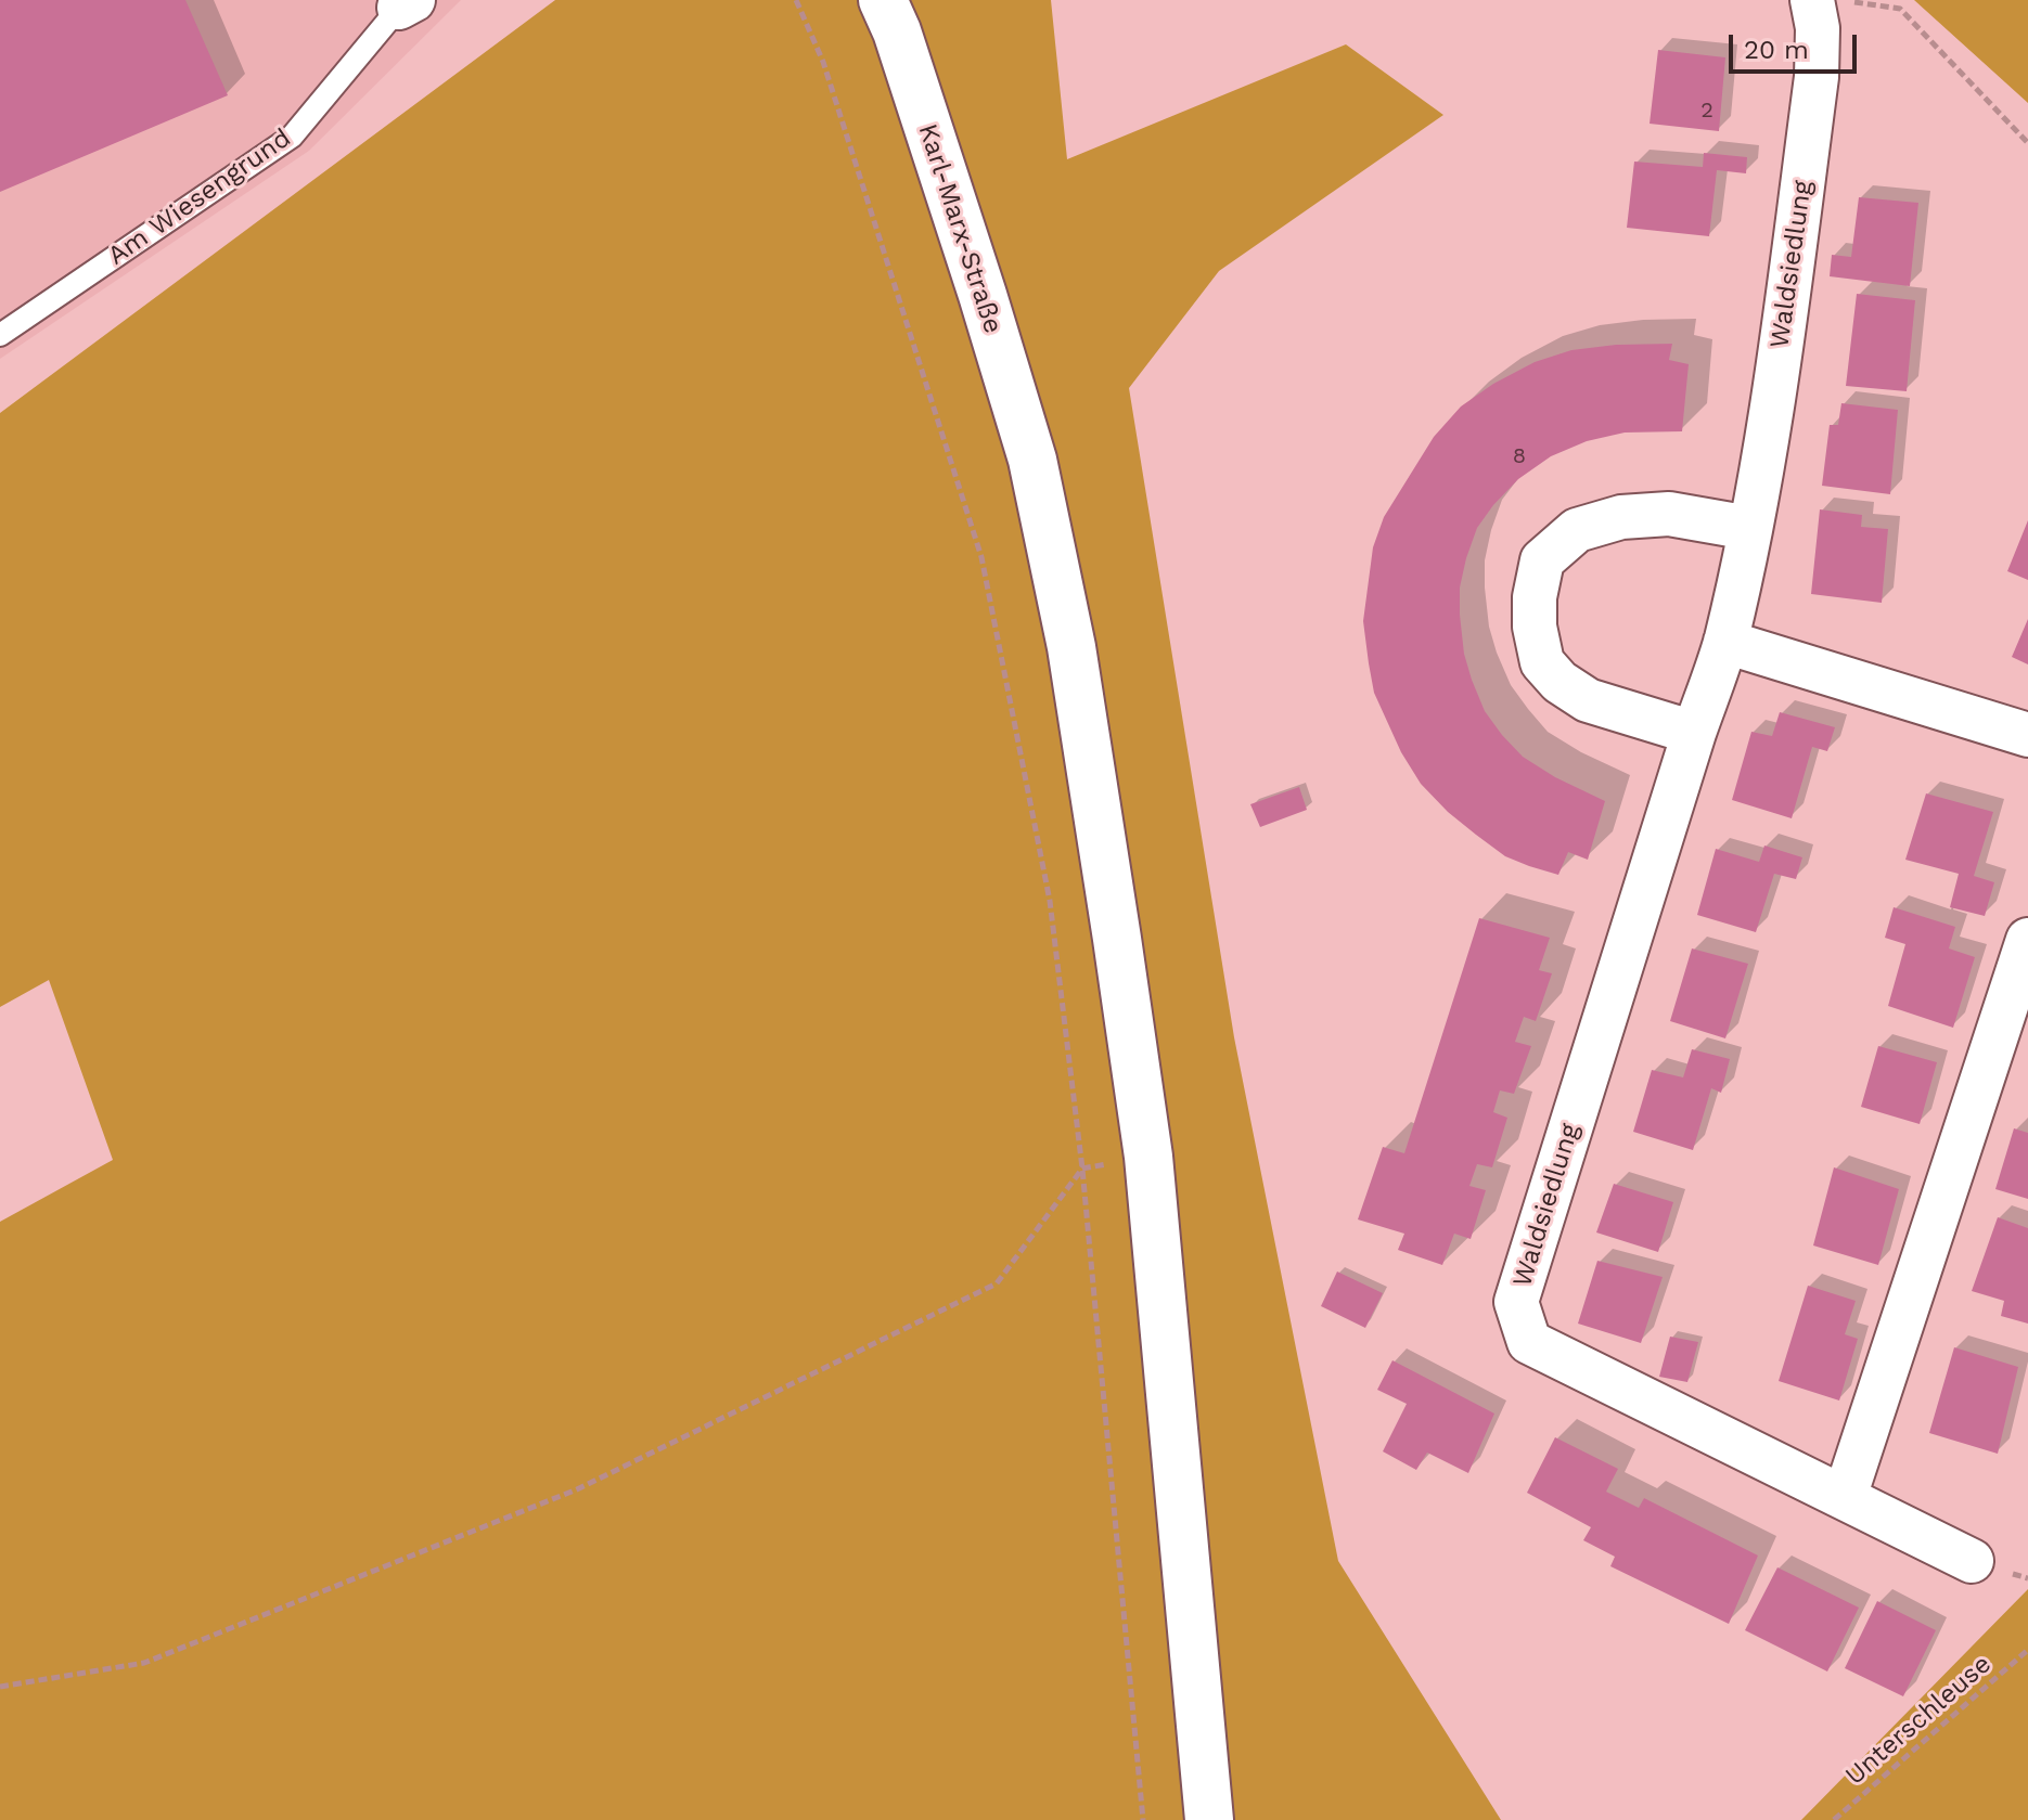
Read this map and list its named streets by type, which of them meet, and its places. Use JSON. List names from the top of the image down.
{
  "streets": {
    "main road": ["Karl-Marx-Straße"],
    "street": ["Waldsiedlung"],
    "lane": ["Am Wiesengrund"],
    "path": ["Unterschleuse"]
  },
  "house_numbers": ["2", "8"],
  "scale_bar": "20 m"
}
